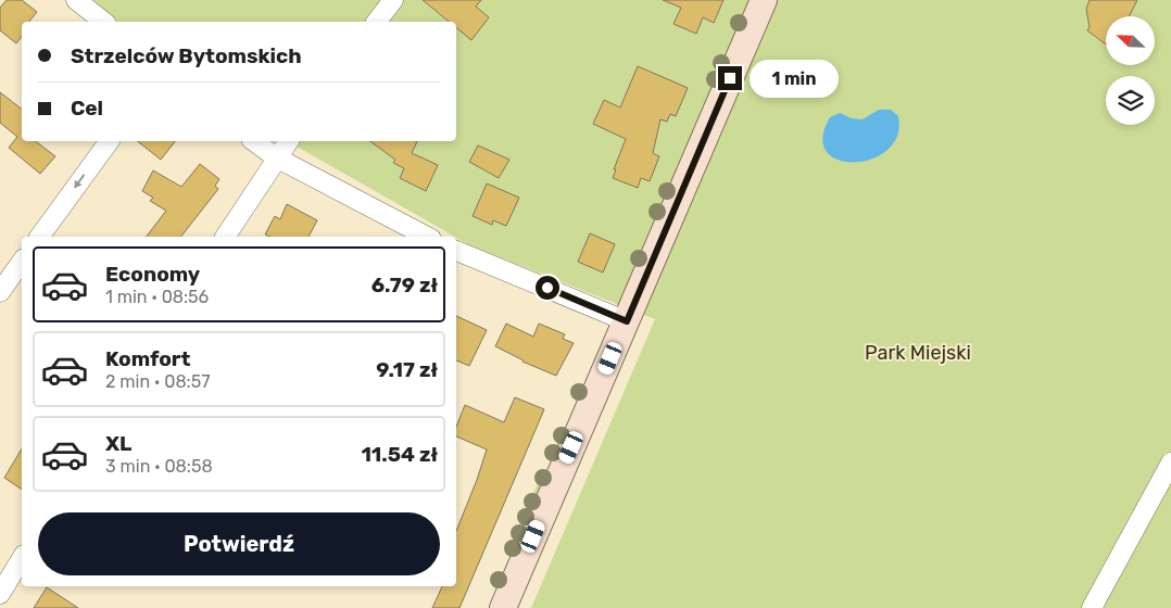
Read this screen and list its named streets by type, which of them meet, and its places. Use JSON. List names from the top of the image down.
{
  "parks": ["Park Miejski"],
  "north": "top left",
  "page": {
    "banner": ["Strzelców Bytomskich", "Cel"],
    "bubble": "1 min",
    "list": [
      {
        "name": "Economy",
        "note": "1 min · 08:56",
        "value": "6.79 zł"
      },
      {
        "name": "Komfort",
        "note": "2 min · 08:57",
        "value": "9.17 zł"
      },
      {
        "name": "XL",
        "note": "3 min · 08:58",
        "value": "11.54 zł"
      }
    ],
    "buttons": "Potwierdź"
  }
}
